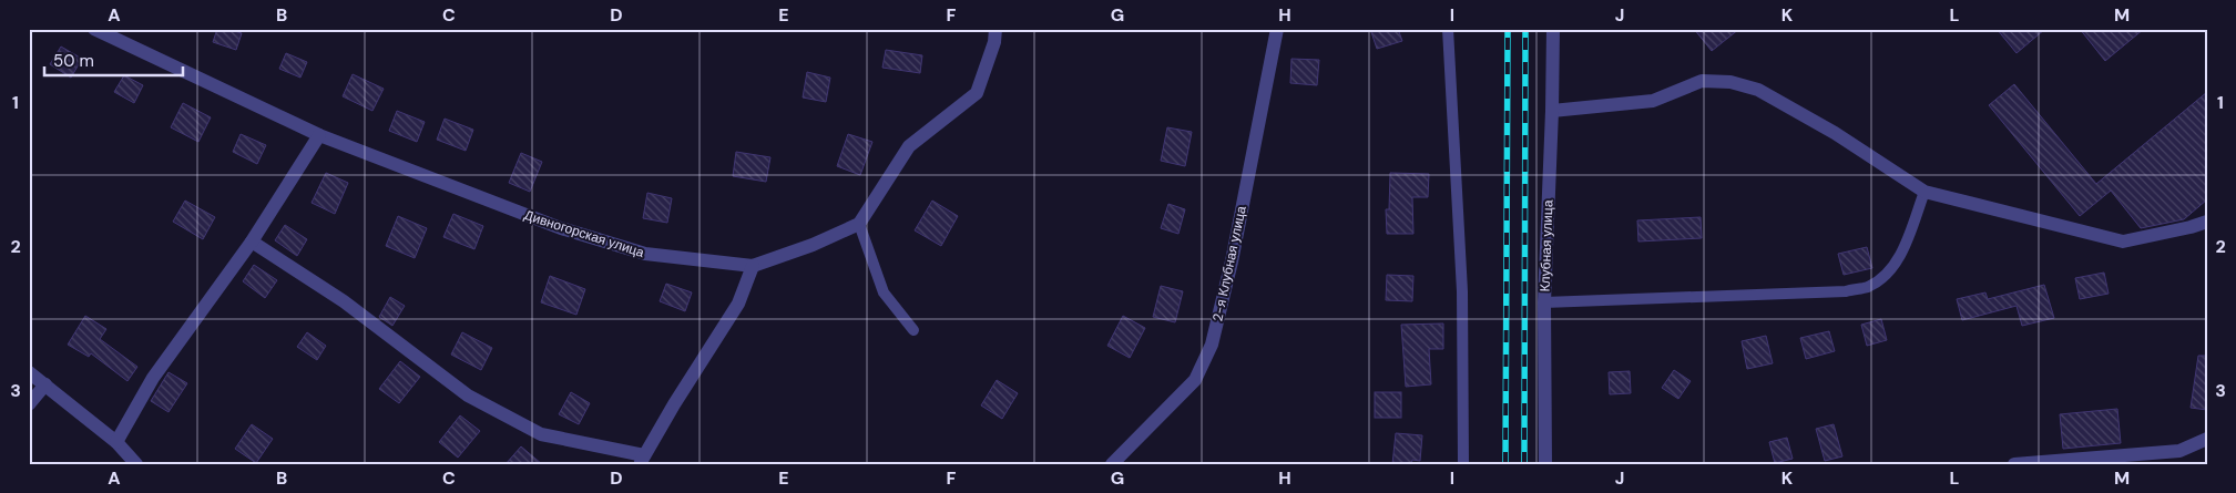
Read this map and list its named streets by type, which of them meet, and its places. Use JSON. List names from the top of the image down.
{
  "streets": {
    "street": ["Дивногорская улица", "Клубная улица", "2-я Клубная улица"]
  },
  "scale_bar": "50 m",
  "grid": {
    "columns": [
      "A",
      "B",
      "C",
      "D",
      "E",
      "F",
      "G",
      "H",
      "I",
      "J",
      "K",
      "L",
      "M"
    ],
    "rows": ["1", "2", "3"]
  }
}
